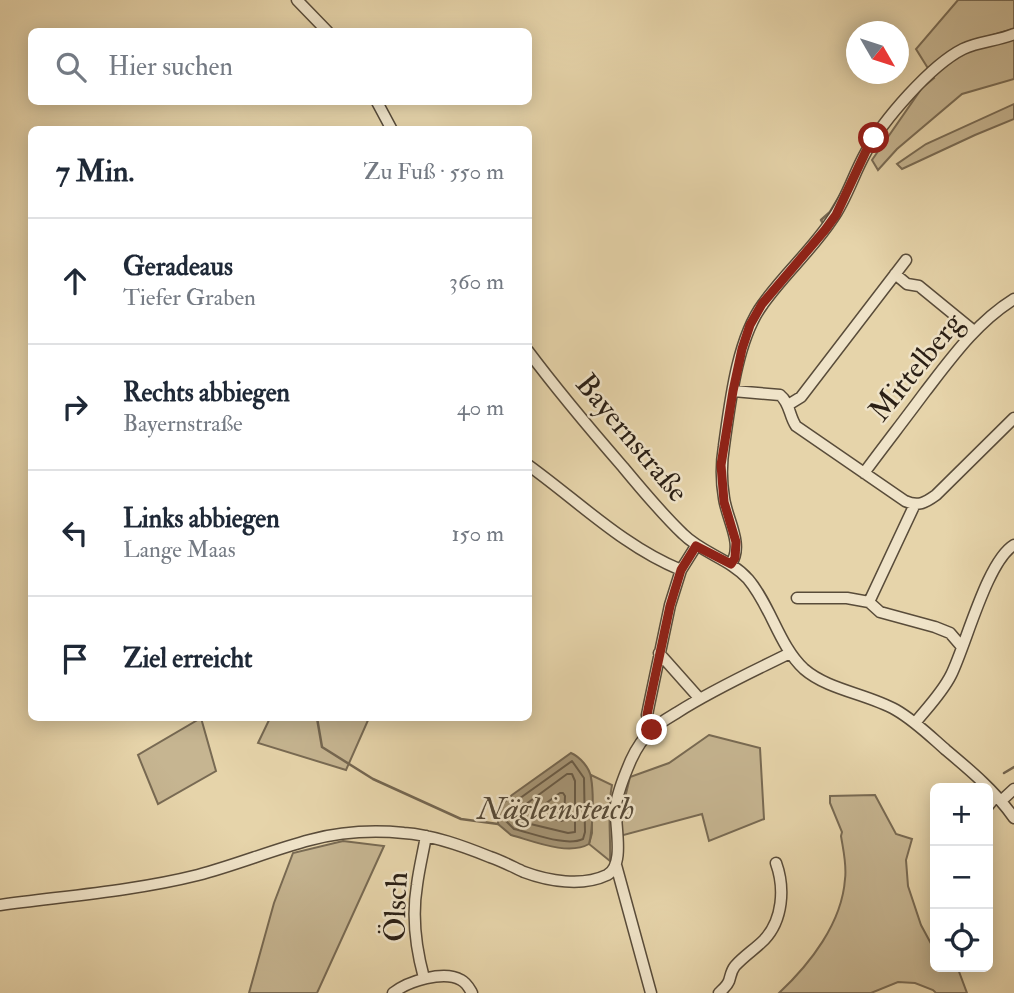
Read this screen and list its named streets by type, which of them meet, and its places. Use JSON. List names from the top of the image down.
{
  "streets": {
    "street": ["Mittelberg", "Bayernstraße", "Ölsch"]
  },
  "water": ["Nägleinsteich"],
  "north": "bottom right",
  "page": {
    "search": "Hier suchen",
    "heading": ["7 Min.", "Zu Fuß · 550 m"],
    "list": [
      ["Geradeaus", "Tiefer Graben", "360 m"],
      ["Rechts abbiegen", "Bayernstraße", "40 m"],
      ["Links abbiegen", "Lange Maas", "150 m"],
      "Ziel erreicht"
    ],
    "map_buttons": ["+", "−"]
  }
}
